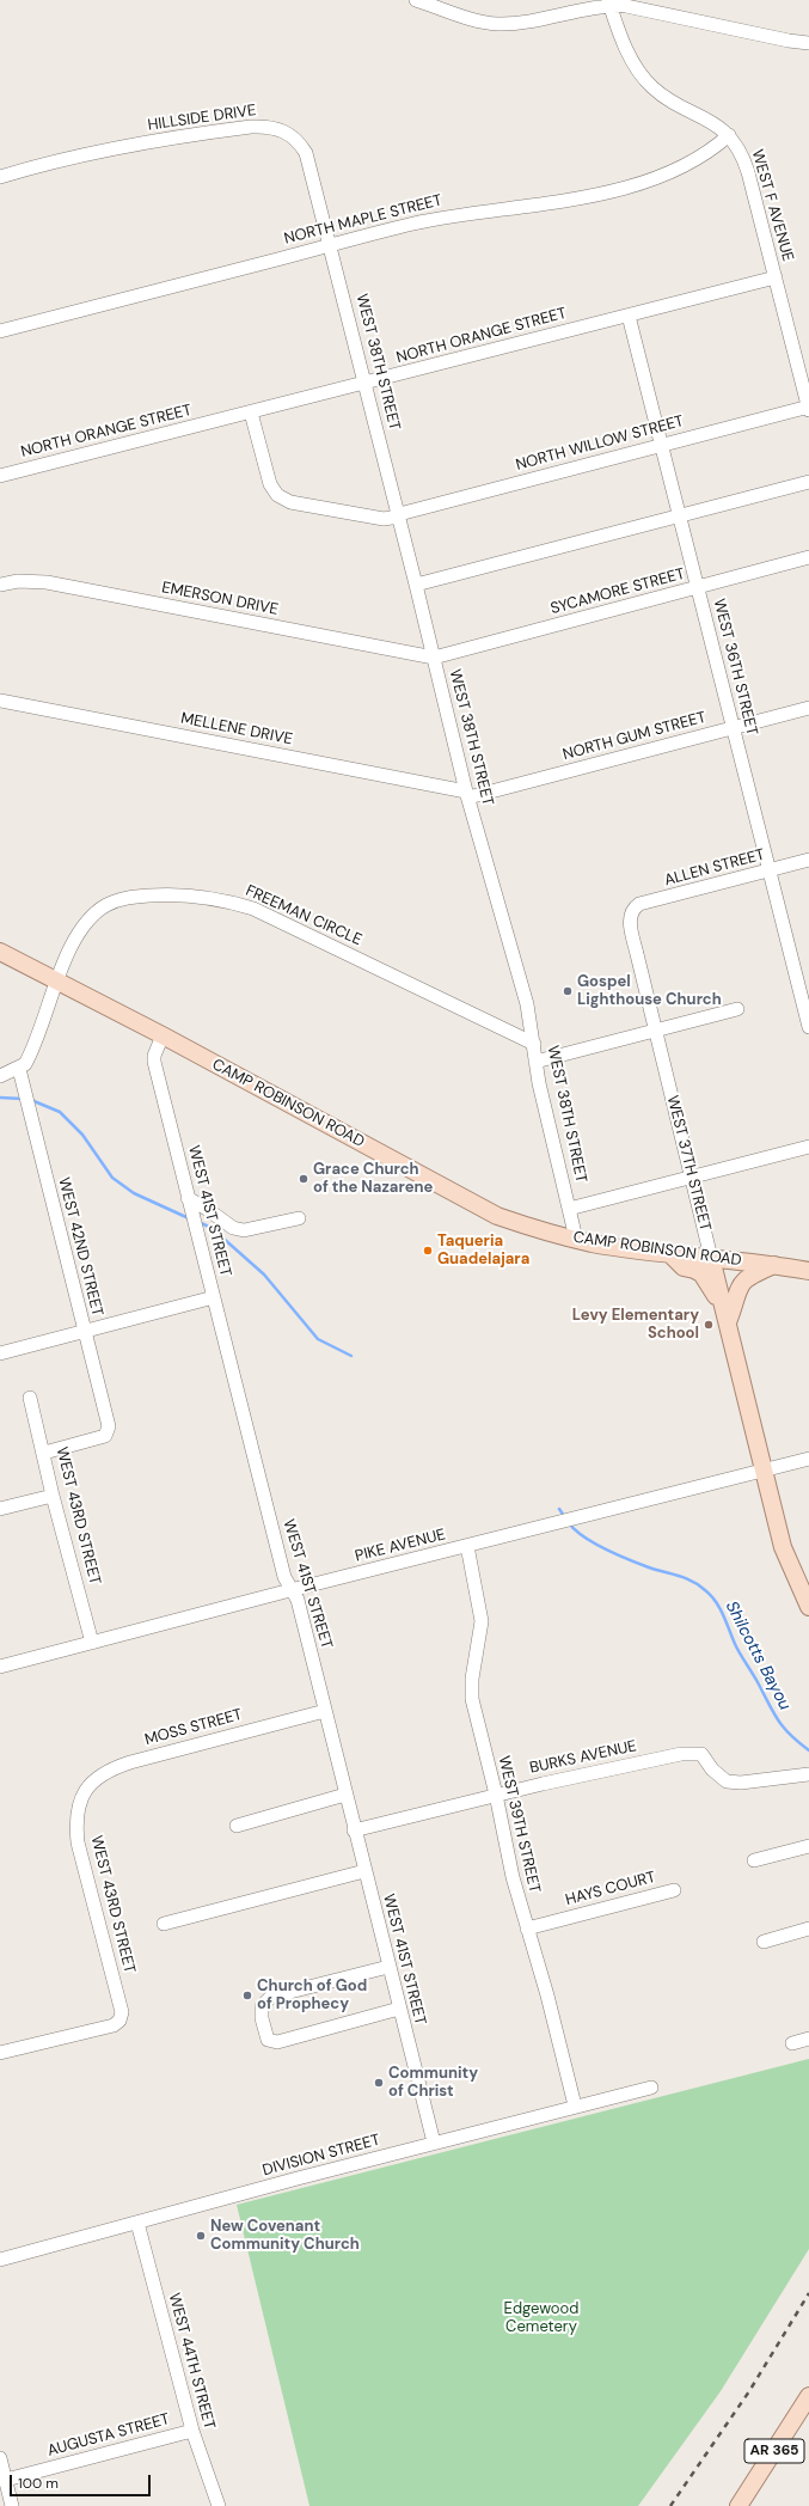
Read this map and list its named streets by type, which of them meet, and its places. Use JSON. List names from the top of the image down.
{
  "streets": {
    "main road": ["CAMP ROBINSON ROAD", "WEST 37TH STREET", "AR 365"],
    "street": [
      "HILLSIDE DRIVE",
      "WEST F AVENUE",
      "NORTH MAPLE STREET",
      "NORTH ORANGE STREET",
      "WEST 38TH STREET",
      "NORTH WILLOW STREET",
      "SYCAMORE STREET",
      "EMERSON DRIVE",
      "WEST 36TH STREET",
      "MELLENE DRIVE",
      "NORTH GUM STREET",
      "ALLEN STREET",
      "FREEMAN CIRCLE",
      "WEST 41ST STREET",
      "WEST 42ND STREET",
      "WEST 43RD STREET",
      "PIKE AVENUE",
      "MOSS STREET",
      "BURKS AVENUE",
      "WEST 39TH STREET",
      "HAYS COURT",
      "DIVISION STREET",
      "WEST 44TH STREET",
      "AUGUSTA STREET"
    ]
  },
  "crossings": [
    ["HILLSIDE DRIVE", "NORTH MAPLE STREET"],
    ["HILLSIDE DRIVE", "WEST 38TH STREET"],
    ["WEST F AVENUE", "NORTH MAPLE STREET"],
    ["WEST F AVENUE", "NORTH ORANGE STREET"],
    ["WEST F AVENUE", "NORTH WILLOW STREET"],
    ["NORTH MAPLE STREET", "WEST 38TH STREET"],
    ["NORTH ORANGE STREET", "WEST 38TH STREET"],
    ["NORTH ORANGE STREET", "NORTH WILLOW STREET"],
    ["NORTH ORANGE STREET", "WEST 36TH STREET"],
    ["WEST 38TH STREET", "NORTH WILLOW STREET"],
    ["WEST 38TH STREET", "SYCAMORE STREET"],
    ["WEST 38TH STREET", "EMERSON DRIVE"],
    ["WEST 38TH STREET", "MELLENE DRIVE"],
    ["WEST 38TH STREET", "NORTH GUM STREET"],
    ["WEST 38TH STREET", "FREEMAN CIRCLE"],
    ["WEST 38TH STREET", "CAMP ROBINSON ROAD"],
    ["NORTH WILLOW STREET", "WEST 36TH STREET"],
    ["SYCAMORE STREET", "EMERSON DRIVE"],
    ["SYCAMORE STREET", "WEST 36TH STREET"],
    ["WEST 36TH STREET", "NORTH GUM STREET"],
    ["WEST 36TH STREET", "ALLEN STREET"],
    ["MELLENE DRIVE", "NORTH GUM STREET"],
    ["ALLEN STREET", "WEST 37TH STREET"],
    ["FREEMAN CIRCLE", "CAMP ROBINSON ROAD"],
    ["CAMP ROBINSON ROAD", "WEST 37TH STREET"],
    ["CAMP ROBINSON ROAD", "WEST 41ST STREET"],
    ["WEST 37TH STREET", "PIKE AVENUE"],
    ["WEST 41ST STREET", "PIKE AVENUE"],
    ["WEST 41ST STREET", "MOSS STREET"],
    ["WEST 41ST STREET", "BURKS AVENUE"],
    ["WEST 41ST STREET", "DIVISION STREET"],
    ["WEST 42ND STREET", "WEST 43RD STREET"],
    ["WEST 43RD STREET", "PIKE AVENUE"],
    ["WEST 43RD STREET", "MOSS STREET"],
    ["PIKE AVENUE", "WEST 39TH STREET"],
    ["BURKS AVENUE", "WEST 39TH STREET"],
    ["WEST 39TH STREET", "HAYS COURT"],
    ["WEST 39TH STREET", "DIVISION STREET"],
    ["DIVISION STREET", "WEST 44TH STREET"],
    ["WEST 44TH STREET", "AUGUSTA STREET"]
  ],
  "water": ["Shilcotts Bayou"],
  "parks": ["Edgewood Cemetery"],
  "places": [
    "Gospel Lighthouse Church",
    "Grace Church of the Nazarene",
    "Taqueria Guadelajara",
    "Levy Elementary School",
    "Church of God of Prophecy",
    "Community of Christ",
    "New Covenant Community Church"
  ],
  "scale_bar": "100 m"
}
